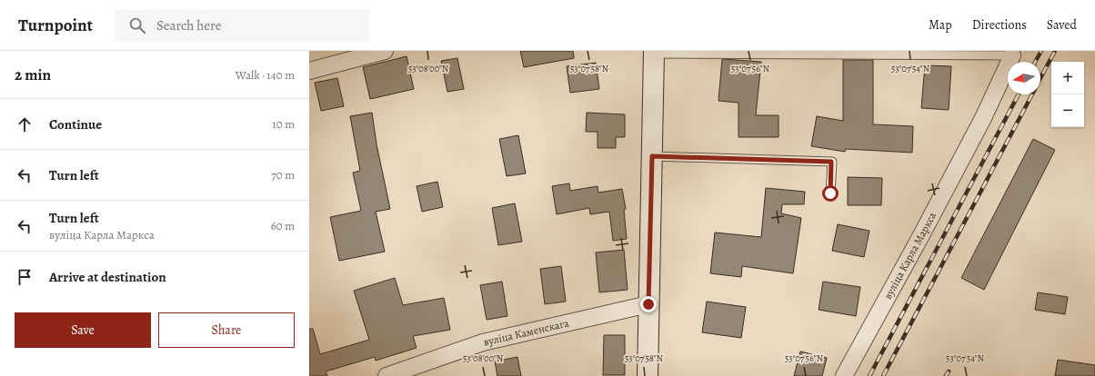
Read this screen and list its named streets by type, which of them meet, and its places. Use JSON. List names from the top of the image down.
{
  "streets": {
    "street": ["вуліца Карла Маркса", "вуліца Каменскага"]
  },
  "north": "left",
  "page": {
    "header": "Turnpoint",
    "search": "Search here",
    "nav": ["Map", "Directions", "Saved"],
    "heading": ["2 min", "Walk · 140 m"],
    "map_buttons": ["+", "−"],
    "list": [
      ["Continue", "10 m"],
      ["Turn left", "70 m"],
      ["Turn left", "вуліца Карла Маркса", "60 m"],
      "Arrive at destination"
    ],
    "buttons": ["Save", "Share"]
  },
  "coordinates": [
    "53°08'00\"N",
    "53°07'58\"N",
    "53°07'56\"N",
    "53°07'54\"N"
  ]
}
